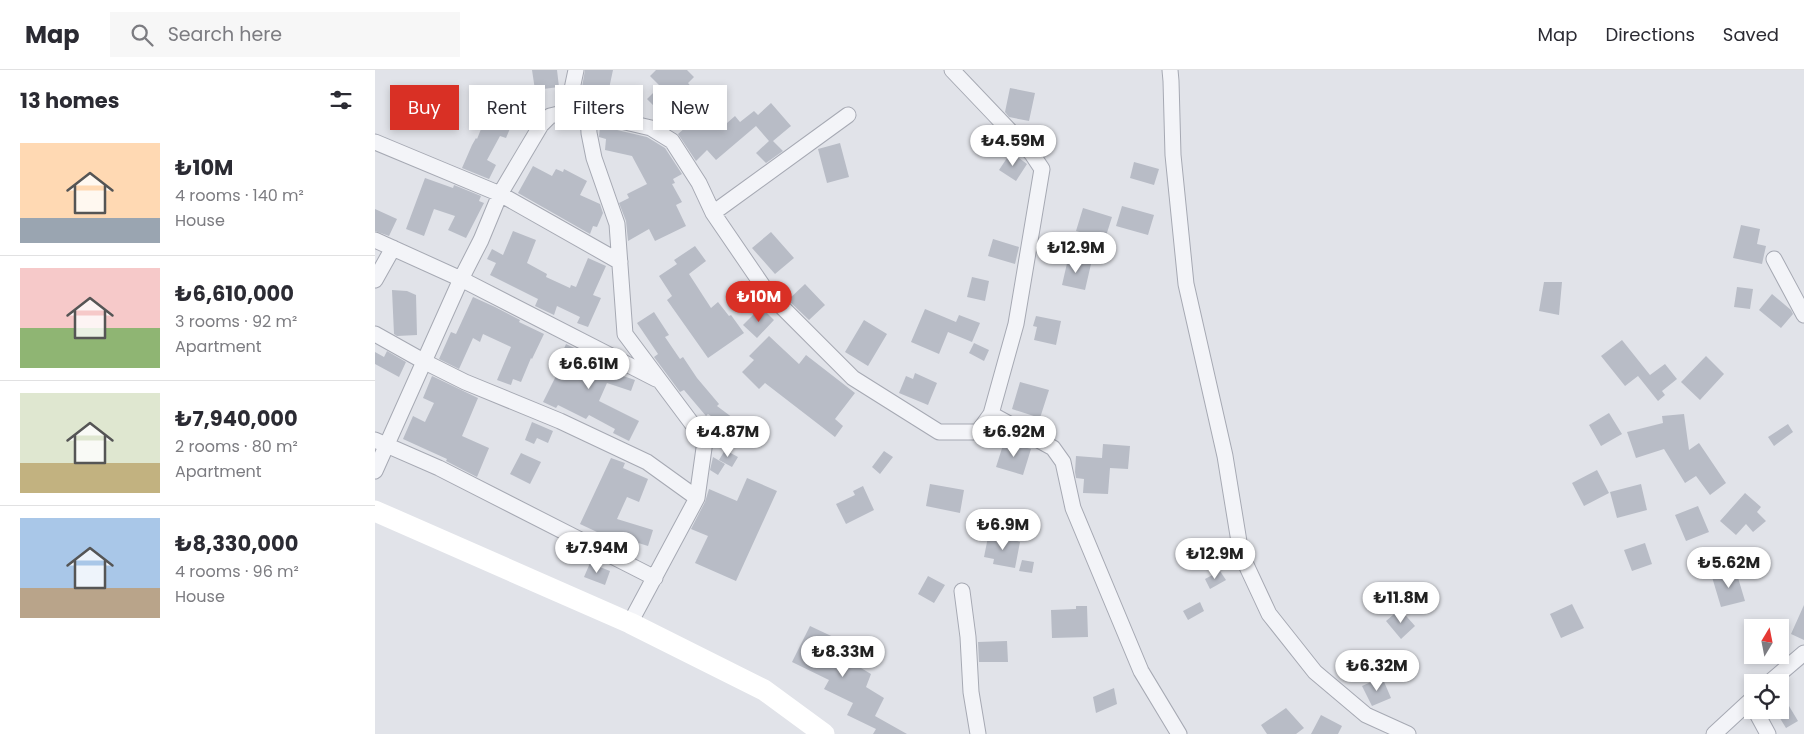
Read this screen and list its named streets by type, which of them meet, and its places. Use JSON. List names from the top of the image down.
{
  "north": "top",
  "page": {
    "header": "Map",
    "search": "Search here",
    "nav": ["Map", "Directions", "Saved"],
    "heading": "13 homes",
    "chip": [
      "Buy",
      "Rent",
      "Filters",
      "New"
    ],
    "price": [
      "₺4.59M",
      "₺12.9M",
      "₺10M",
      "₺6.61M",
      "₺4.87M",
      "₺6.92M",
      "₺6.9M",
      "₺7.94M",
      "₺12.9M",
      "₺5.62M",
      "₺11.8M",
      "₺8.33M",
      "₺6.32M"
    ],
    "list": [
      {
        "name": "₺10M",
        "note": "4 rooms · 140 m² · House"
      },
      {
        "name": "₺6,610,000",
        "note": "3 rooms · 92 m² · Apartment"
      },
      {
        "name": "₺7,940,000",
        "note": "2 rooms · 80 m² · Apartment"
      },
      {
        "name": "₺8,330,000",
        "note": "4 rooms · 96 m² · House"
      }
    ]
  }
}
